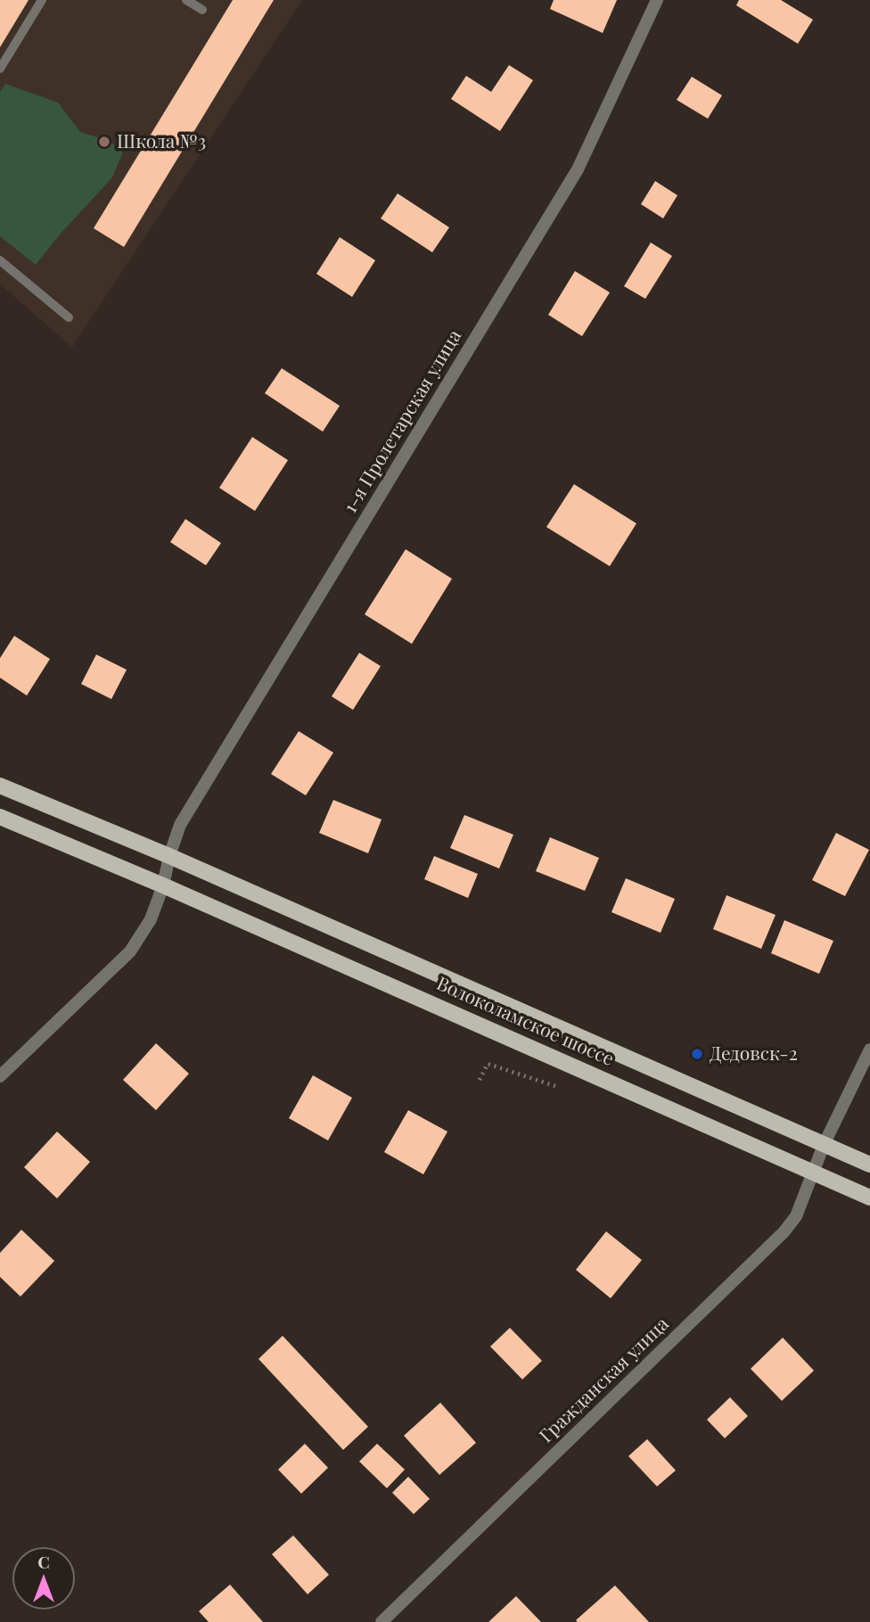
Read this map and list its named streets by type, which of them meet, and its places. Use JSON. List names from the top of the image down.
{
  "streets": {
    "main road": ["Волоколамское шоссе"],
    "street": ["1-я Пролетарская улица", "Гражданская улица"]
  },
  "crossings": [
    ["1-я Пролетарская улица", "Волоколамское шоссе"],
    ["Волоколамское шоссе", "Гражданская улица"]
  ],
  "places": ["Школа №3", "Дедовск-2"],
  "north": "top"
}
